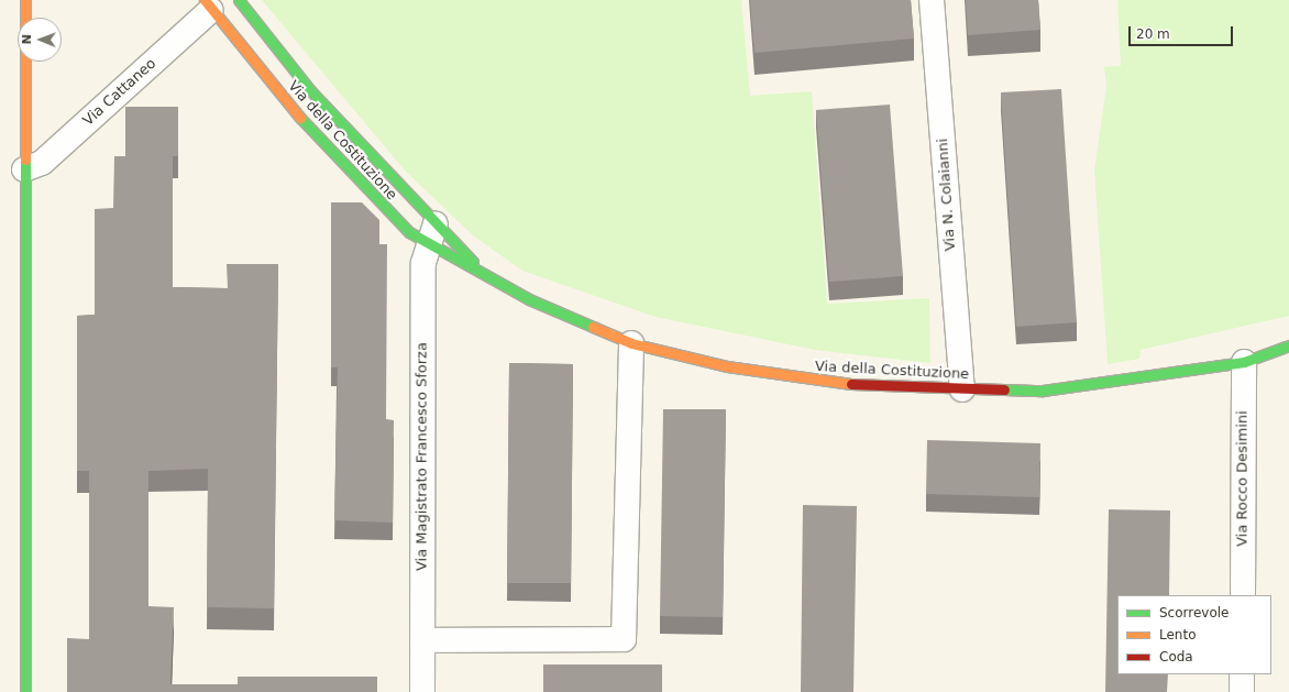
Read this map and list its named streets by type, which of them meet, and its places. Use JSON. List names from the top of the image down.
{
  "streets": {
    "street": [
      "Via Cattaneo",
      "Via della Costituzione",
      "Via N. Colaianni",
      "Via Magistrato Francesco Sforza",
      "Via Rocco Desimini"
    ]
  },
  "crossings": [
    ["Via Cattaneo", "Via della Costituzione"],
    ["Via della Costituzione", "Via N. Colaianni"],
    ["Via della Costituzione", "Via Magistrato Francesco Sforza"],
    ["Via della Costituzione", "Via Rocco Desimini"]
  ],
  "legend": ["Scorrevole", "Lento", "Coda"],
  "scale_bar": "20 m",
  "north": "left"
}
